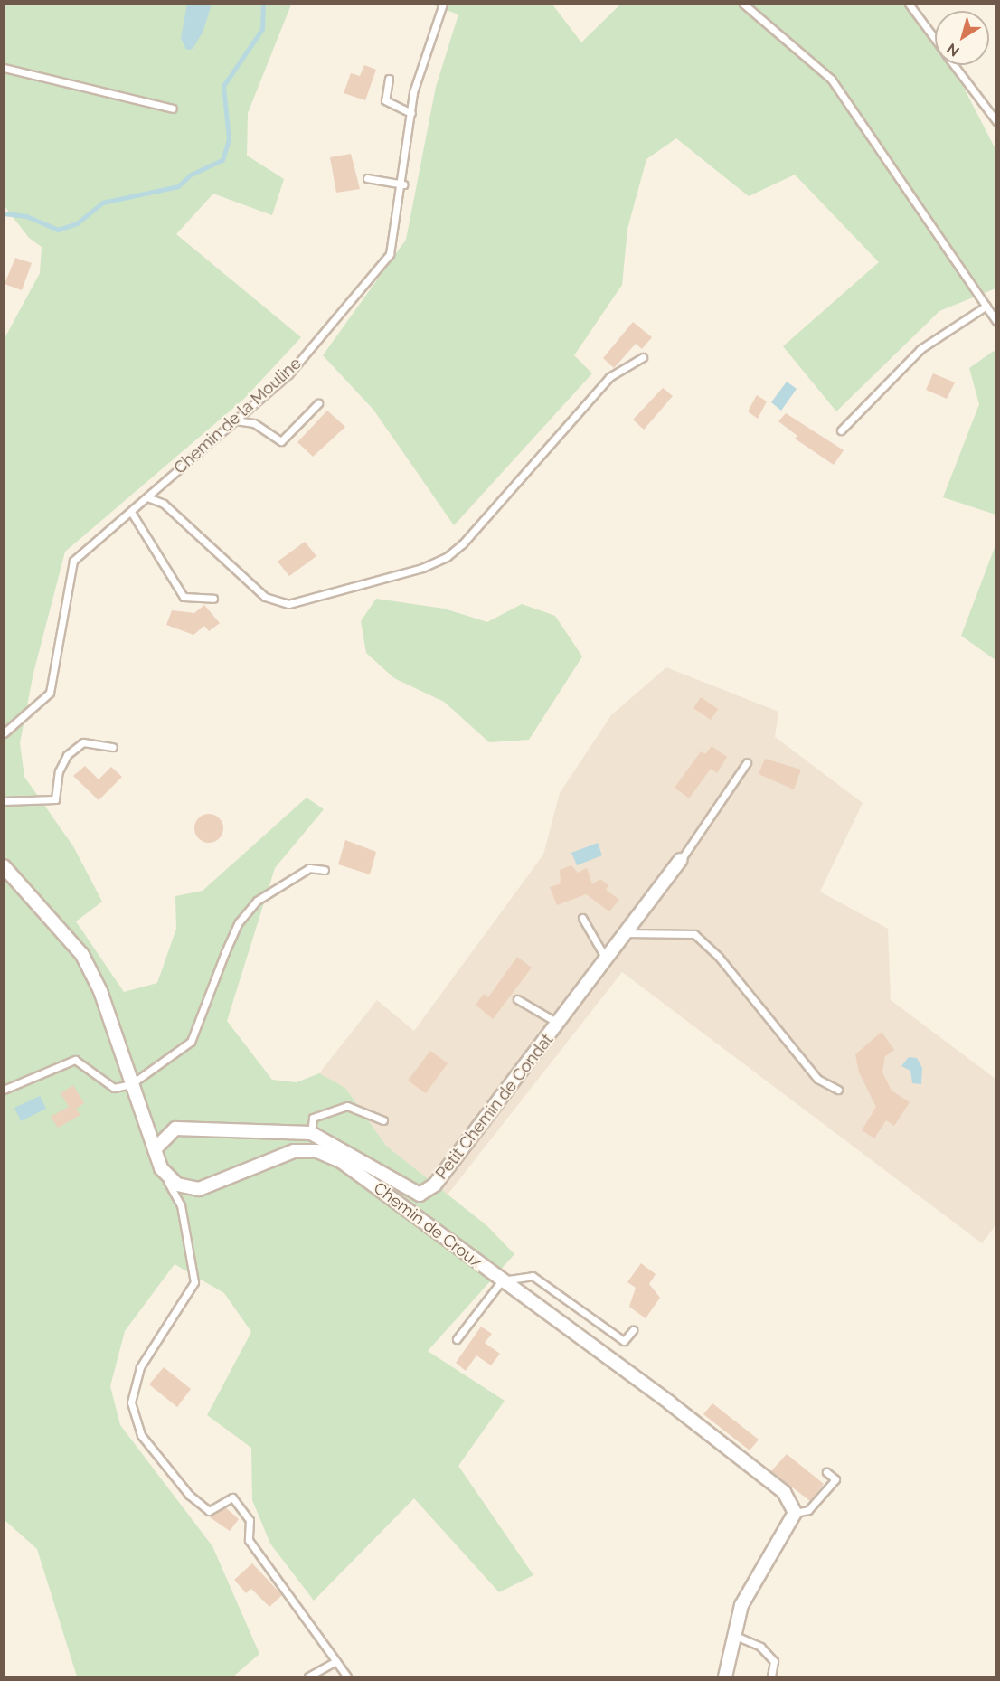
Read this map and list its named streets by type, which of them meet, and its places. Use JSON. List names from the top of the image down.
{
  "streets": {
    "street": ["Petit Chemin de Condat", "Chemin de Croux"],
    "lane": ["Chemin de la Mouline"]
  },
  "north": "bottom left"
}
